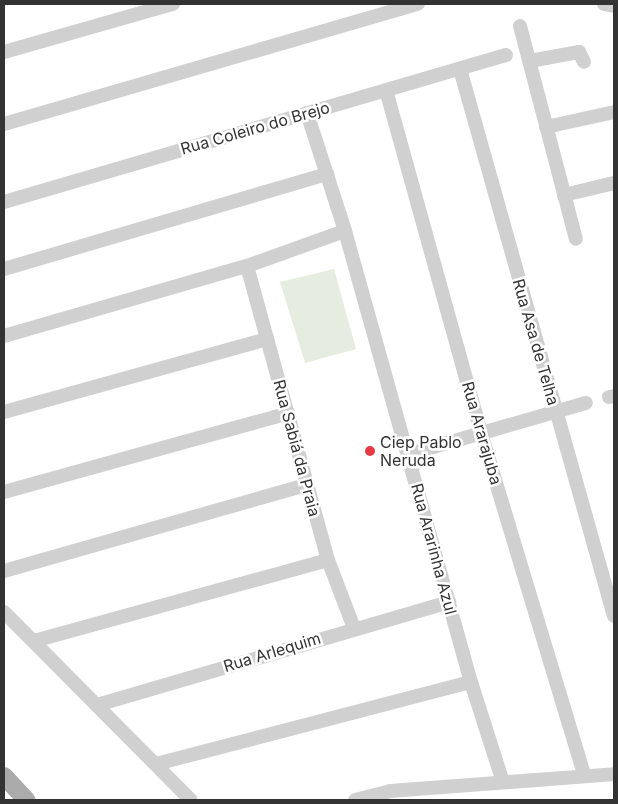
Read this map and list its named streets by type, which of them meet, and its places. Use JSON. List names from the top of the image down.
{
  "streets": {
    "street": [
      "Rua Coleiro do Brejo",
      "Rua Asa de Telha",
      "Rua Ararajuba",
      "Rua Sabiá da Praia",
      "Rua Ararinha Azul",
      "Rua Arlequim"
    ]
  },
  "crossings": [
    ["Rua Coleiro do Brejo", "Rua Asa de Telha"],
    ["Rua Coleiro do Brejo", "Rua Ararajuba"],
    ["Rua Coleiro do Brejo", "Rua Ararinha Azul"],
    ["Rua Sabiá da Praia", "Rua Arlequim"],
    ["Rua Ararinha Azul", "Rua Arlequim"]
  ],
  "places": ["Ciep Pablo Neruda"]
}
